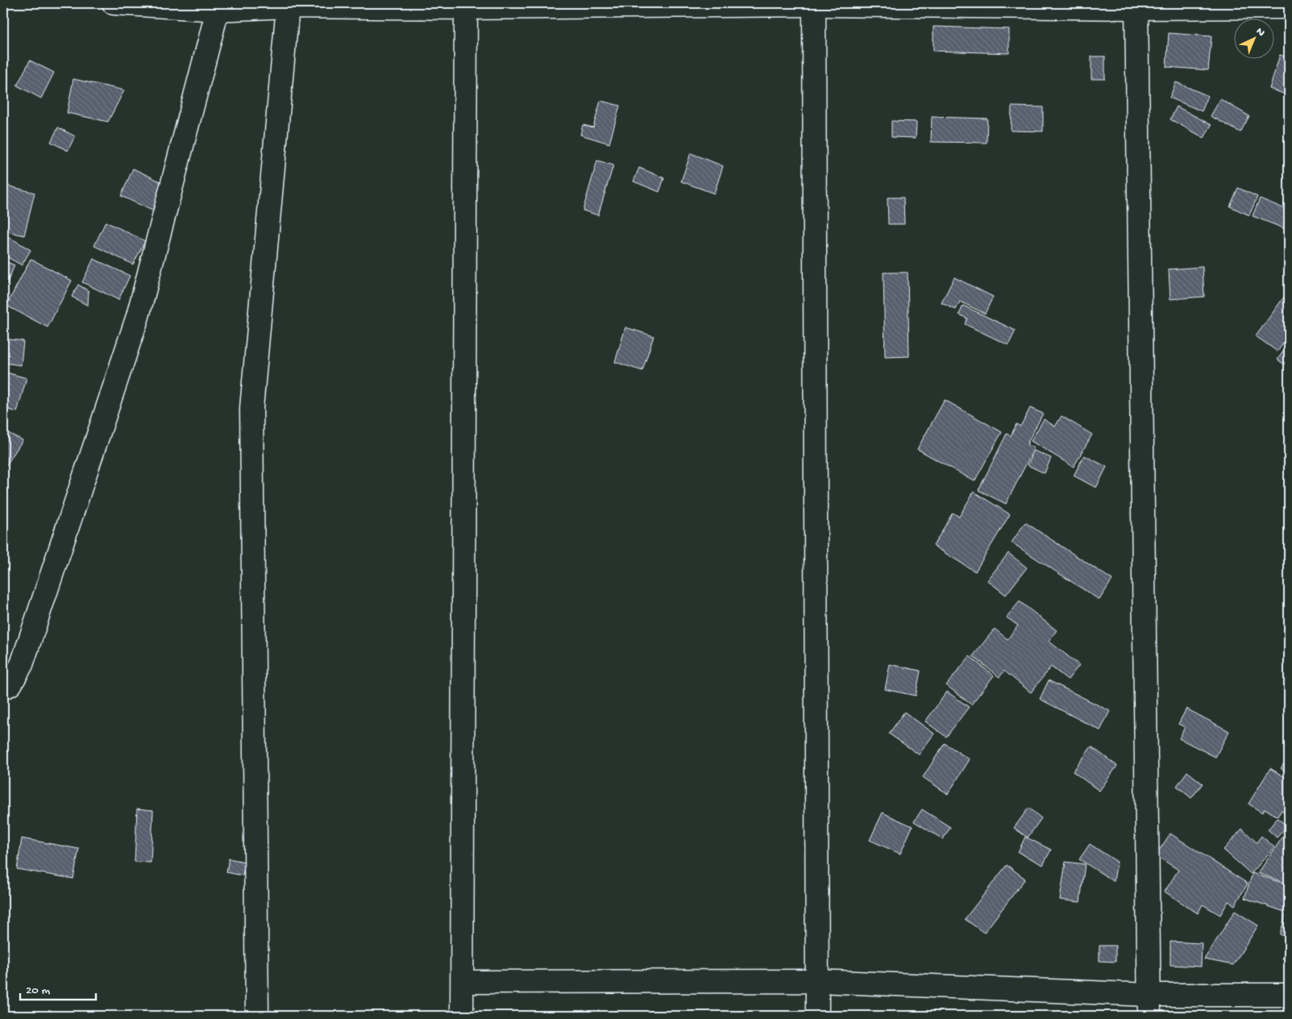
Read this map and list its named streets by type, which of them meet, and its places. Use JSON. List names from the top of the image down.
{
  "scale_bar": "20 m",
  "north": "top right"
}
